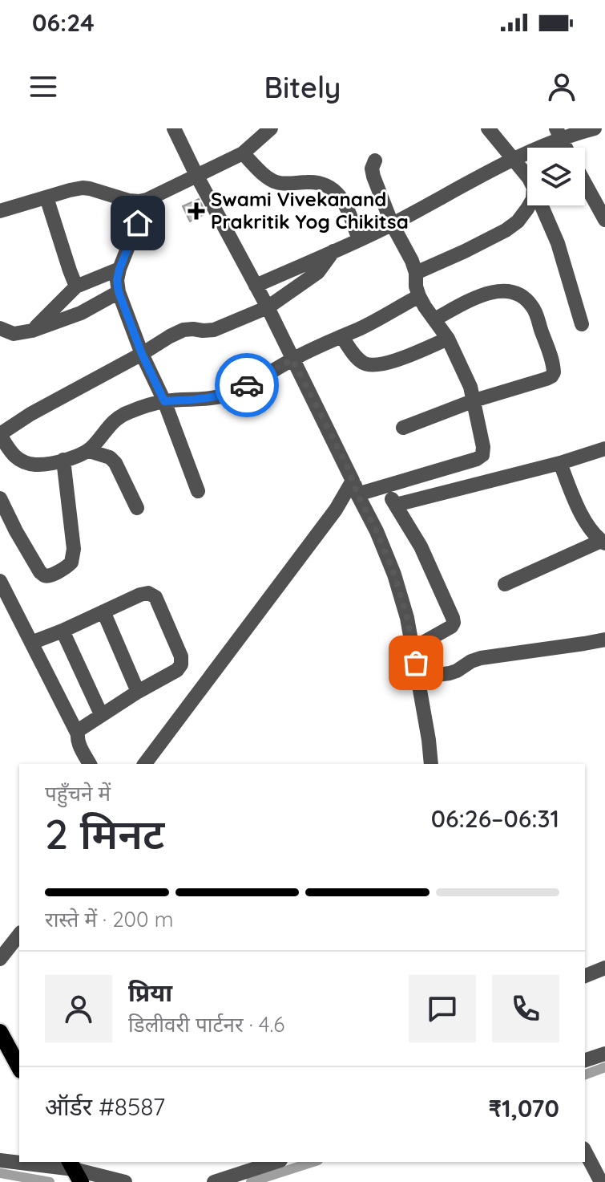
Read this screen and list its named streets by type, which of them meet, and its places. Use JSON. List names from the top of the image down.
{
  "places": {
    "health": ["Swami Vivekanand Prakritik Yog Chikitsa"]
  },
  "page": {
    "status": "06:24",
    "header": "Bitely",
    "heading": ["2 मिनट", "पहुँचने में", "06:26–06:31"],
    "panel": [
      "प्रिया",
      "डिलीवरी पार्टनर · 4.6",
      "ऑर्डर #8587",
      "₹1,070"
    ],
    "bar": "रास्ते में · 200 m"
  }
}
